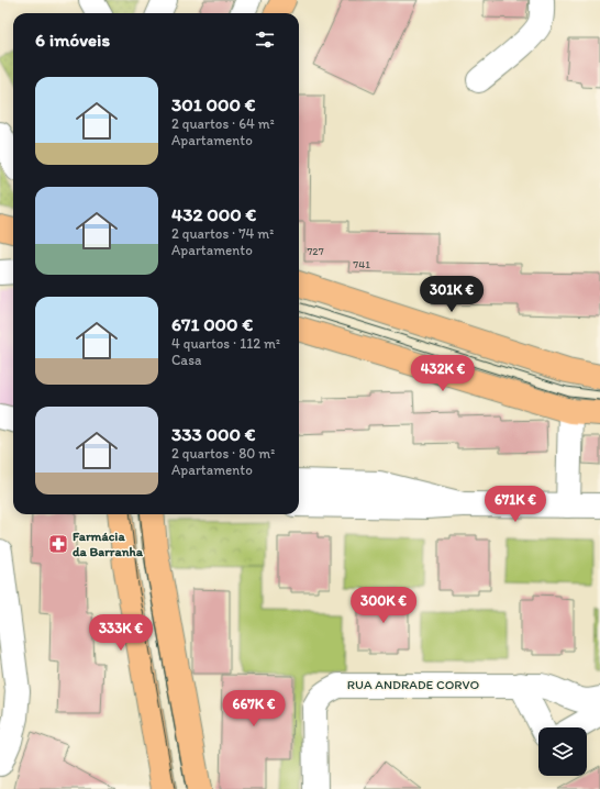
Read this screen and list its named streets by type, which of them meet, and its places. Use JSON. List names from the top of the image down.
{
  "streets": {
    "street": ["RUA ANDRADE CORVO"]
  },
  "places": {
    "pharmacy": ["Farmácia da Barranha"]
  },
  "house_numbers": ["727", "741"],
  "page": {
    "heading": "6 imóveis",
    "list": [
      {
        "name": "301 000 €",
        "note": "2 quartos · 64 m² · Apartamento"
      },
      {
        "name": "432 000 €",
        "note": "2 quartos · 74 m² · Apartamento"
      },
      {
        "name": "671 000 €",
        "note": "4 quartos · 112 m² · Casa"
      },
      {
        "name": "333 000 €",
        "note": "2 quartos · 80 m² · Apartamento"
      }
    ],
    "price": [
      "301K €",
      "432K €",
      "671K €",
      "300K €",
      "333K €",
      "667K €"
    ]
  }
}
